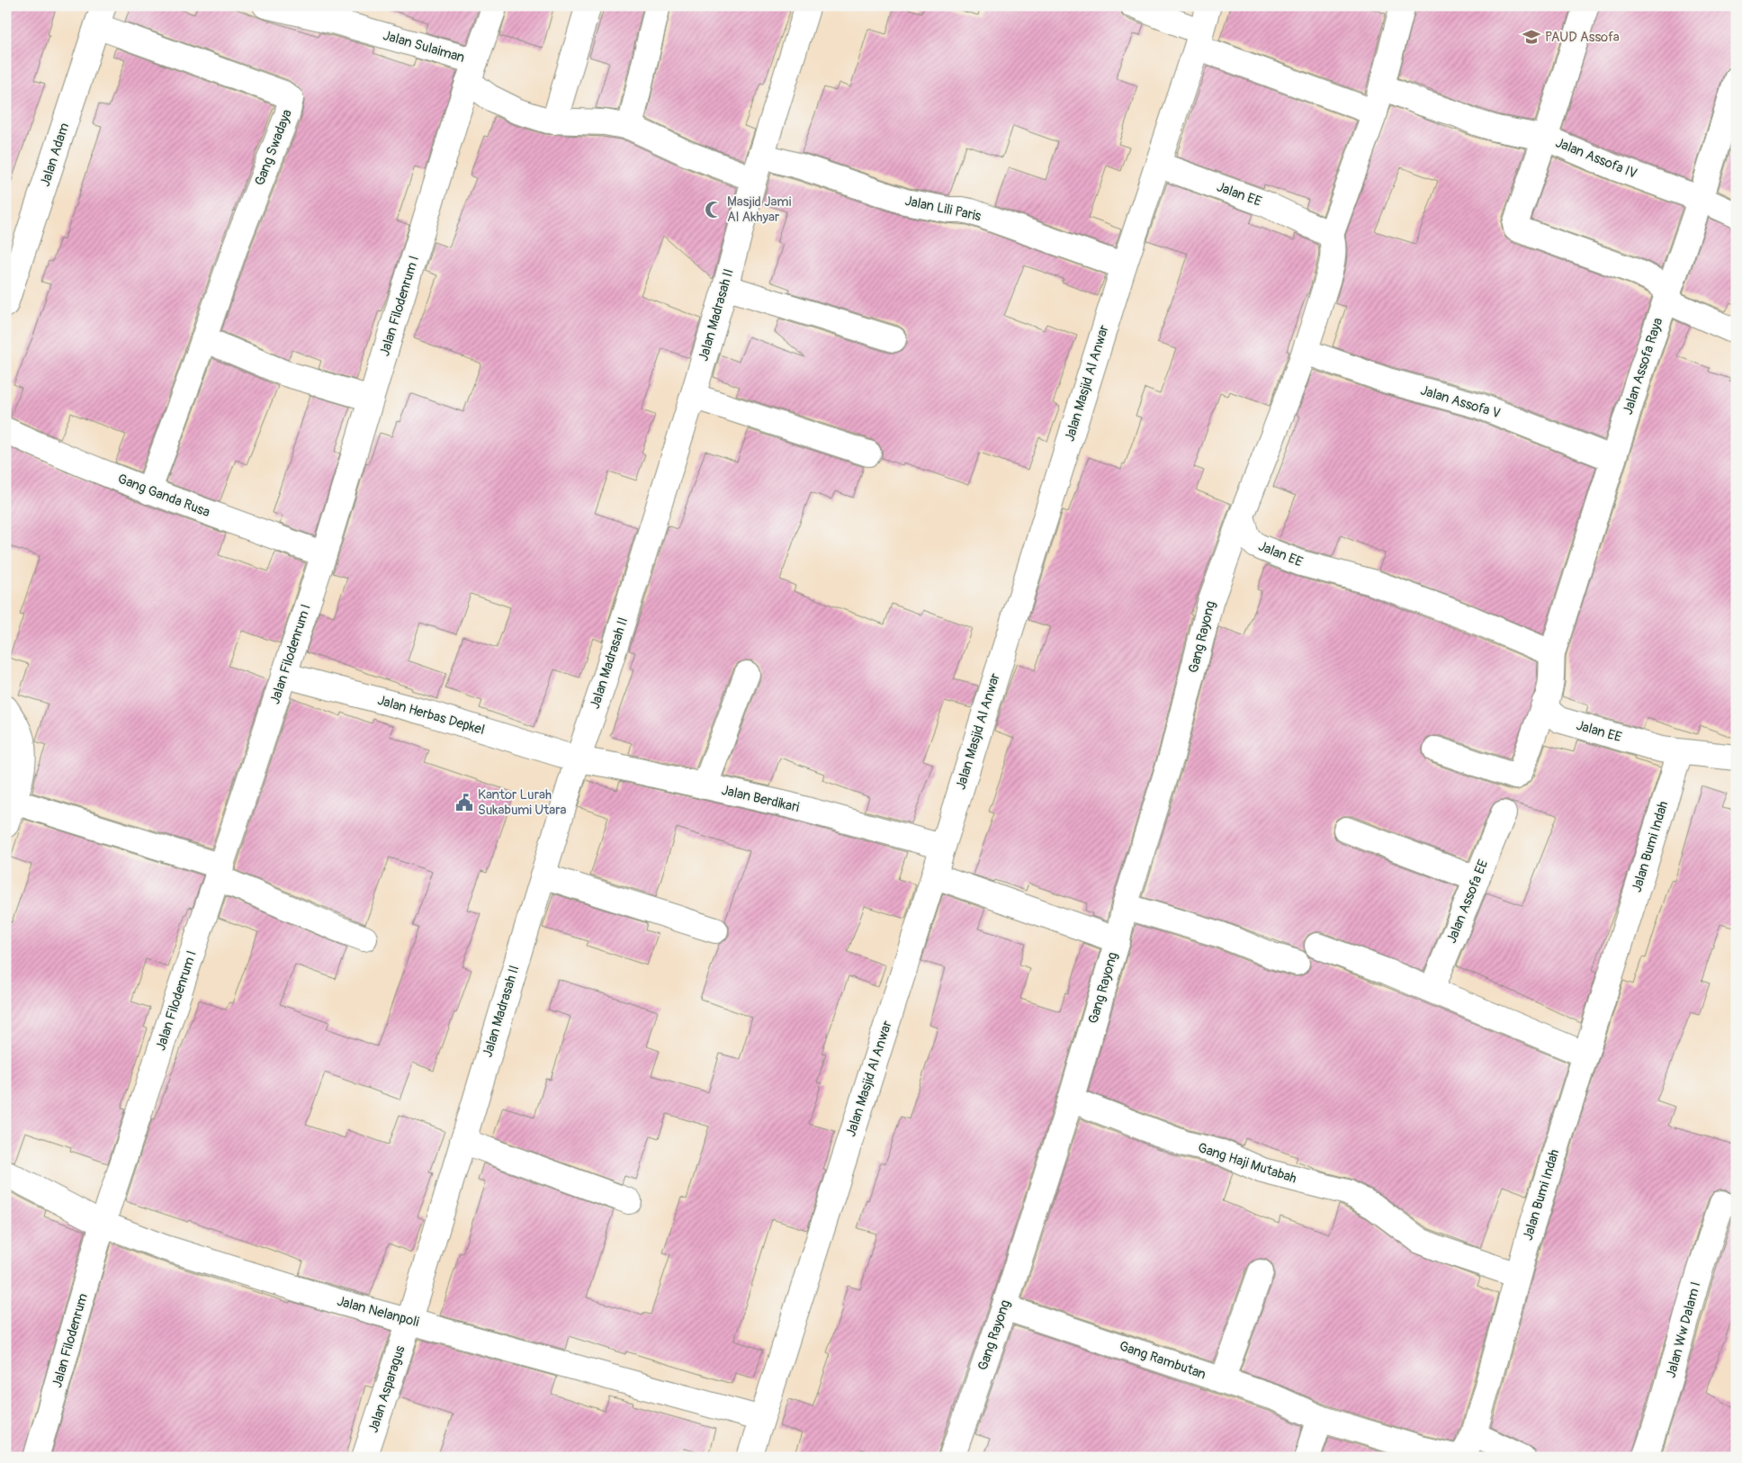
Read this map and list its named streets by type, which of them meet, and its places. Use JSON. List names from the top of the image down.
{
  "streets": {
    "street": [
      "Jalan Sulaiman",
      "Gang Swadaya",
      "Jalan Adam",
      "Jalan Assofa IV",
      "Jalan EE",
      "Jalan Lili Paris",
      "Jalan Filodenrum I",
      "Jalan Madrasah II",
      "Jalan Assofa Raya",
      "Jalan Masjid Al Anwar",
      "Jalan Assofa V",
      "Gang Ganda Rusa",
      "Gang Rayong",
      "Jalan Herbas Depkel",
      "Jalan Berdikari",
      "Jalan Bumi Indah",
      "Jalan Assofa EE",
      "Gang Haji Mutabah",
      "Jalan Nelanpoli",
      "Jalan Ww Dalam I",
      "Jalan Filodenrum",
      "Gang Rambutan",
      "Jalan Asparagus"
    ]
  },
  "crossings": [
    ["Jalan Sulaiman", "Jalan Filodenrum I"],
    ["Jalan Sulaiman", "Jalan Madrasah II"],
    ["Gang Swadaya", "Jalan Adam"],
    ["Gang Swadaya", "Gang Ganda Rusa"],
    ["Jalan Assofa IV", "Jalan Assofa Raya"],
    ["Jalan EE", "Jalan Assofa Raya"],
    ["Jalan EE", "Jalan Masjid Al Anwar"],
    ["Jalan EE", "Gang Rayong"],
    ["Jalan EE", "Jalan Bumi Indah"],
    ["Jalan Lili Paris", "Jalan Madrasah II"],
    ["Jalan Lili Paris", "Jalan Masjid Al Anwar"],
    ["Jalan Filodenrum I", "Gang Ganda Rusa"],
    ["Jalan Filodenrum I", "Jalan Herbas Depkel"],
    ["Jalan Filodenrum I", "Jalan Nelanpoli"],
    ["Jalan Filodenrum I", "Jalan Filodenrum"],
    ["Jalan Madrasah II", "Jalan Herbas Depkel"],
    ["Jalan Madrasah II", "Jalan Berdikari"],
    ["Jalan Madrasah II", "Jalan Nelanpoli"],
    ["Jalan Madrasah II", "Jalan Asparagus"],
    ["Jalan Assofa Raya", "Jalan Assofa V"],
    ["Jalan Masjid Al Anwar", "Jalan Berdikari"],
    ["Jalan Masjid Al Anwar", "Jalan Nelanpoli"],
    ["Gang Rayong", "Gang Haji Mutabah"],
    ["Gang Rayong", "Gang Rambutan"],
    ["Jalan Herbas Depkel", "Jalan Berdikari"],
    ["Jalan Bumi Indah", "Gang Haji Mutabah"],
    ["Jalan Bumi Indah", "Gang Rambutan"],
    ["Jalan Nelanpoli", "Jalan Filodenrum"],
    ["Jalan Nelanpoli", "Jalan Asparagus"]
  ],
  "places": {
    "school or university": ["PAUD Assofa"],
    "mosque": ["Masjid Jami Al Akhyar"],
    "public building": ["Kantor Lurah Sukabumi Utara"]
  }
}
